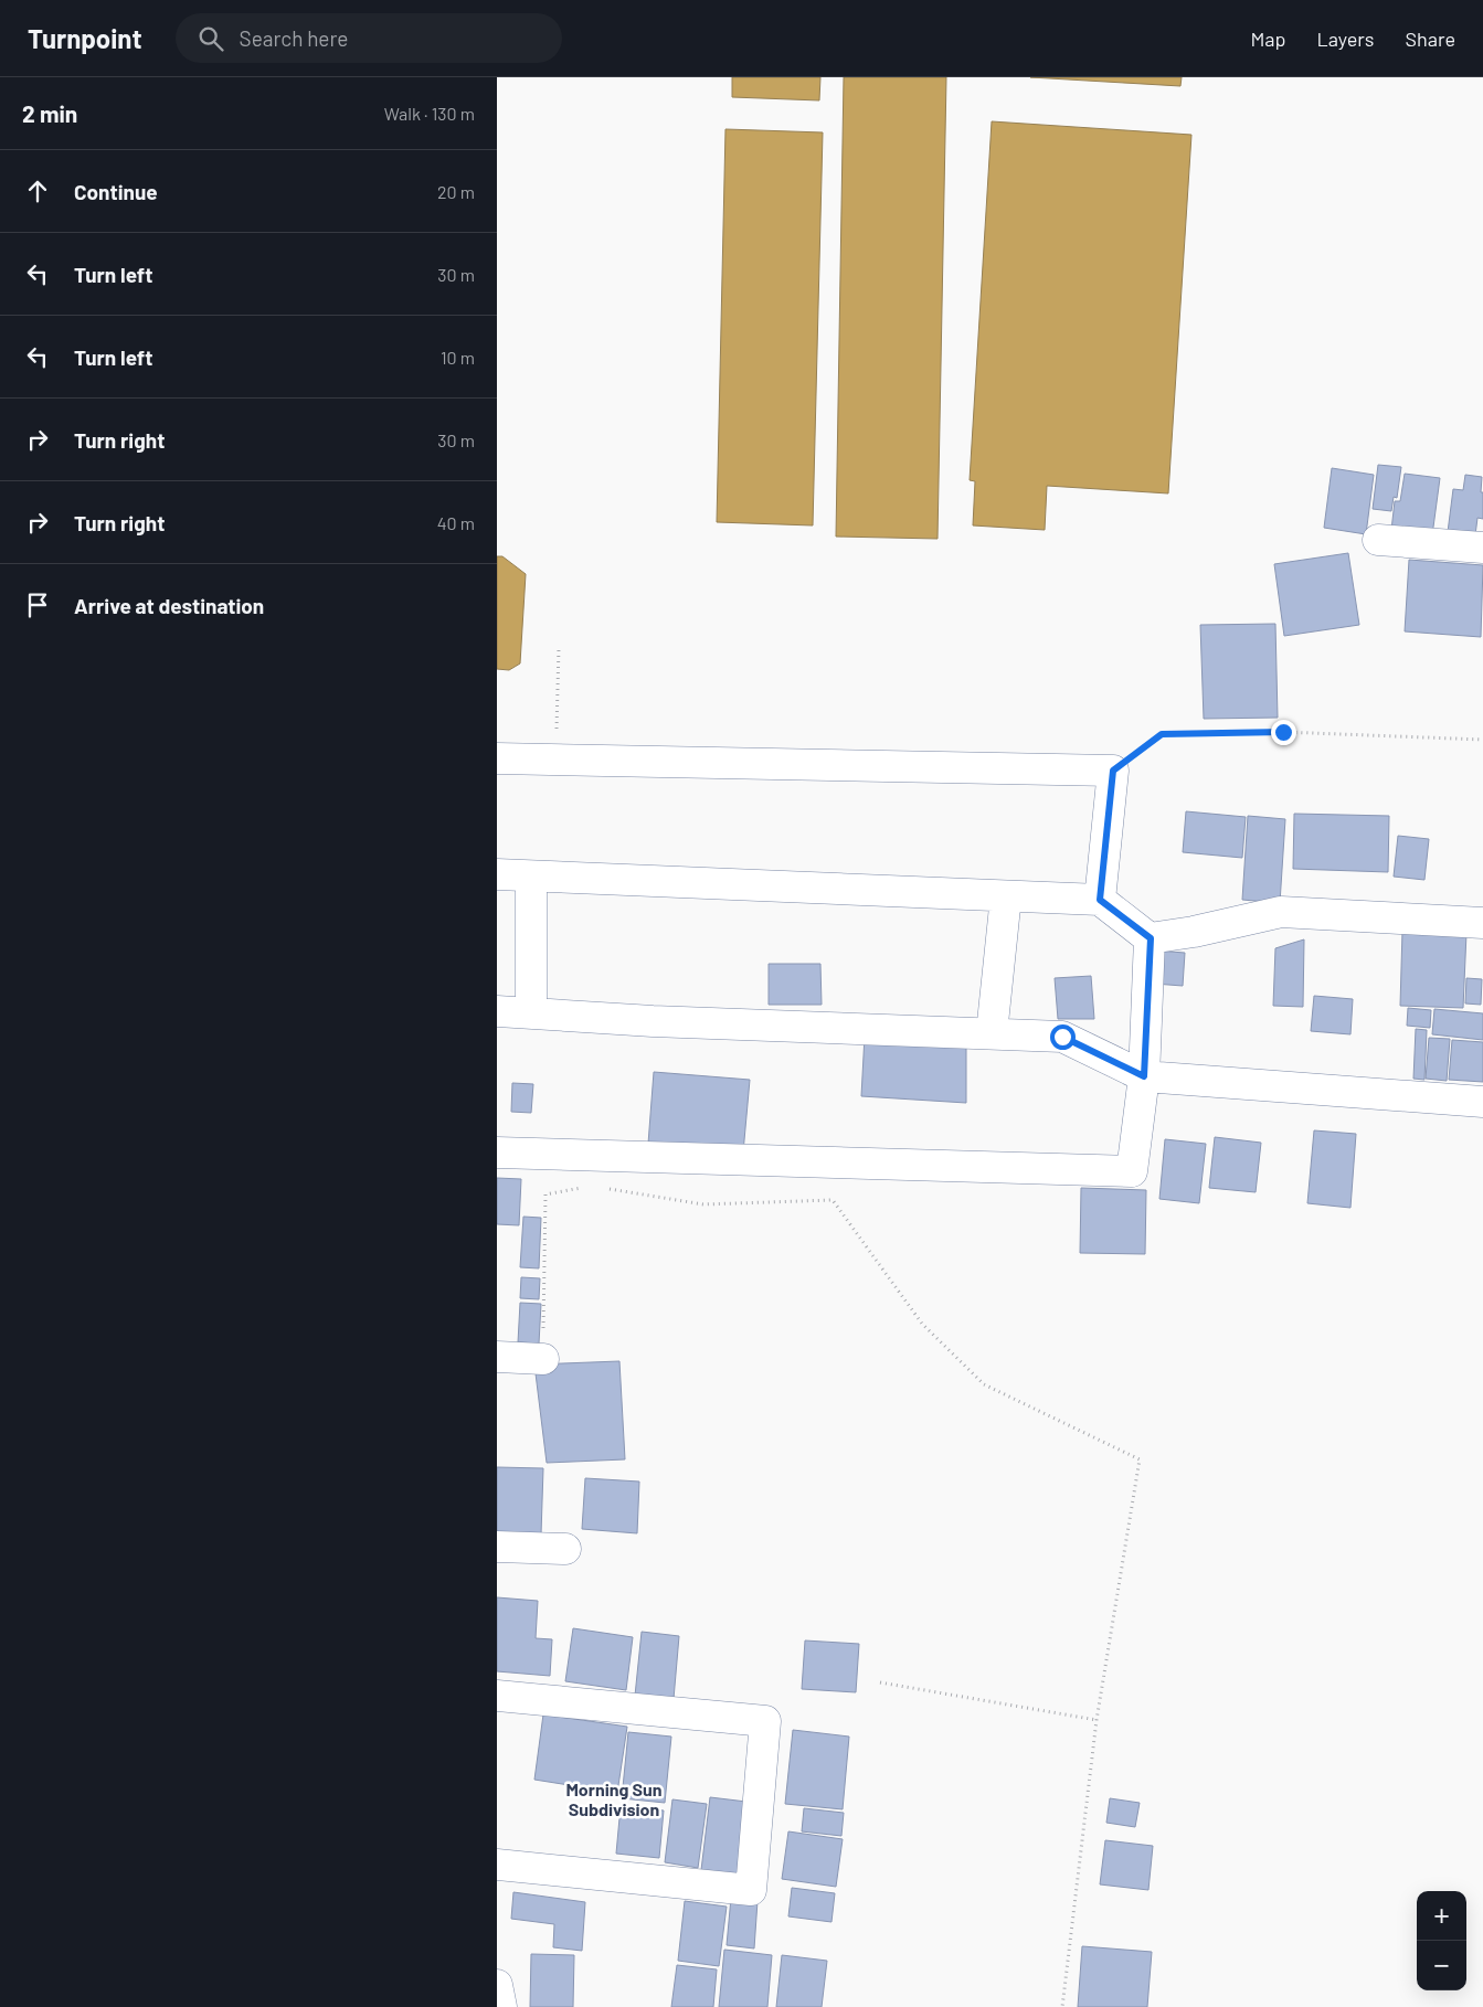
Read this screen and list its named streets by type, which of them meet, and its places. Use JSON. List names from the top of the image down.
{
  "districts": ["Morning Sun Subdivision"],
  "page": {
    "header": "Turnpoint",
    "search": "Search here",
    "nav": ["Map", "Layers", "Share"],
    "heading": ["2 min", "Walk · 130 m"],
    "list": [
      ["Continue", "20 m"],
      ["Turn left", "30 m"],
      ["Turn left", "10 m"],
      ["Turn right", "30 m"],
      ["Turn right", "40 m"],
      "Arrive at destination"
    ],
    "map_buttons": ["+", "−"]
  }
}
